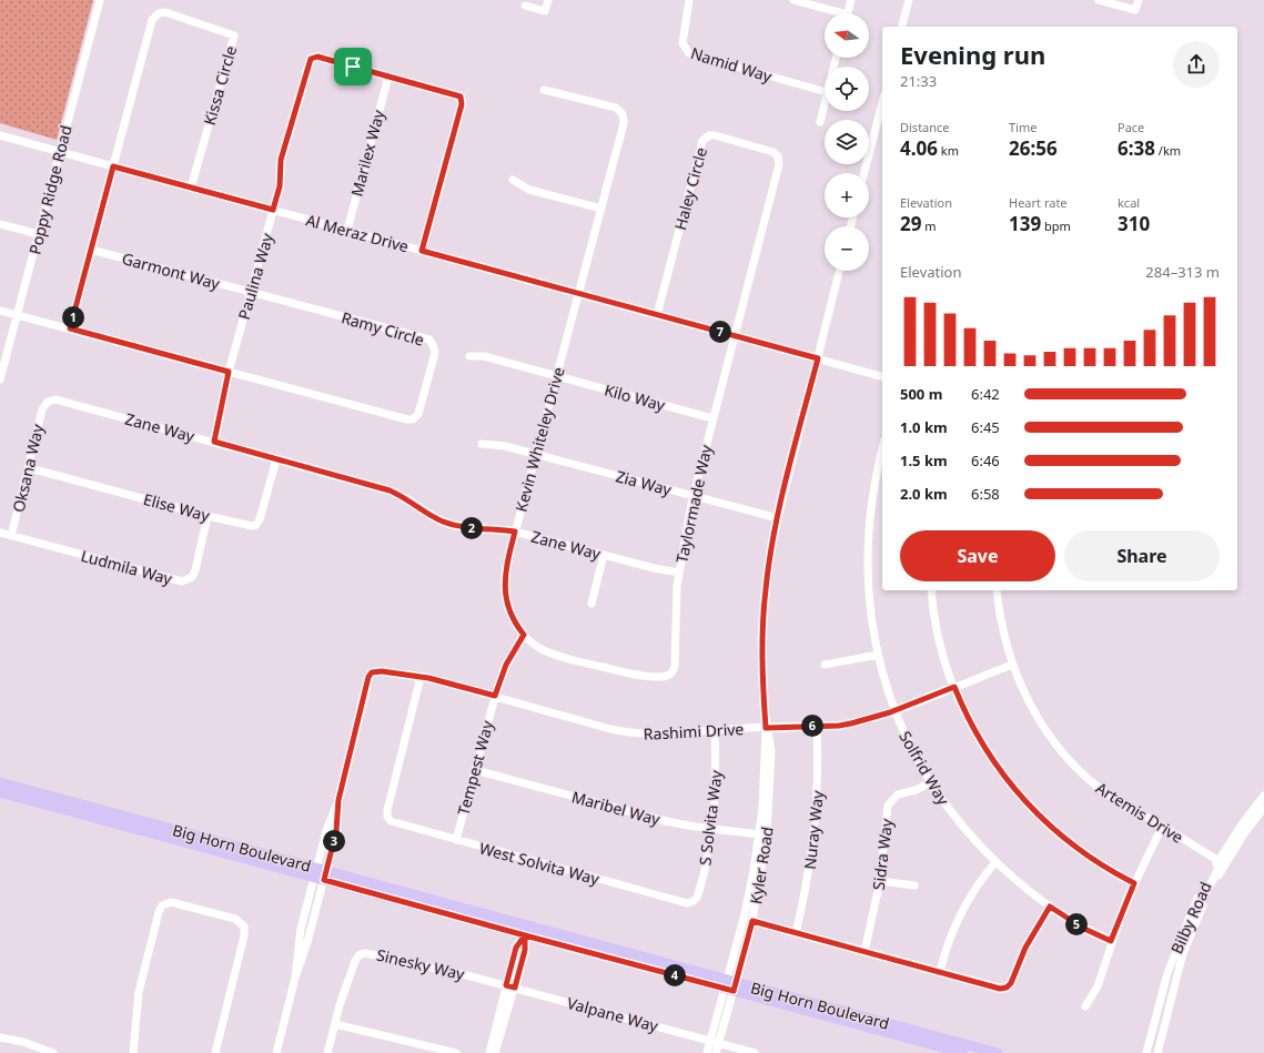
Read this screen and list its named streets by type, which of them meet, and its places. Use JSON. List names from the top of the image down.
{
  "streets": {
    "main road": ["Big Horn Boulevard"],
    "street": [
      "Namid Way",
      "Kissa Circle",
      "Marilex Way",
      "Haley Circle",
      "Poppy Ridge Road",
      "Al Meraz Drive",
      "Garmont Way",
      "Paulina Way",
      "Ramy Circle",
      "Kilo Way",
      "Zane Way",
      "Kevin Whiteley Drive",
      "Oksana Way",
      "Zia Way",
      "Taylormade Way",
      "Elise Way",
      "Ludmila Way",
      "Rashimi Drive",
      "Tempest Way",
      "Solfrid Way",
      "Maribel Way",
      "Artemis Drive",
      "S Solvita Way",
      "Nuray Way",
      "Sidra Way",
      "West Solvita Way",
      "Kyler Road",
      "Bilby Road",
      "Sinesky Way",
      "Valpane Way"
    ]
  },
  "crossings": [
    ["Kissa Circle", "Al Meraz Drive"],
    ["Marilex Way", "Al Meraz Drive"],
    ["Marilex Way", "Paulina Way"],
    ["Haley Circle", "Al Meraz Drive"],
    ["Haley Circle", "Taylormade Way"],
    ["Poppy Ridge Road", "Al Meraz Drive"],
    ["Al Meraz Drive", "Paulina Way"],
    ["Al Meraz Drive", "Kevin Whiteley Drive"],
    ["Al Meraz Drive", "Taylormade Way"],
    ["Al Meraz Drive", "Kyler Road"],
    ["Garmont Way", "Paulina Way"],
    ["Garmont Way", "Ramy Circle"],
    ["Paulina Way", "Ramy Circle"],
    ["Paulina Way", "Zane Way"],
    ["Kilo Way", "Kevin Whiteley Drive"],
    ["Kilo Way", "Taylormade Way"],
    ["Zane Way", "Kevin Whiteley Drive"],
    ["Zane Way", "Oksana Way"],
    ["Zane Way", "Taylormade Way"],
    ["Zane Way", "Elise Way"],
    ["Kevin Whiteley Drive", "Zia Way"],
    ["Kevin Whiteley Drive", "Taylormade Way"],
    ["Kevin Whiteley Drive", "Tempest Way"],
    ["Oksana Way", "Elise Way"],
    ["Oksana Way", "Ludmila Way"],
    ["Zia Way", "Taylormade Way"],
    ["Zia Way", "Kyler Road"],
    ["Elise Way", "Ludmila Way"],
    ["Rashimi Drive", "Tempest Way"],
    ["Rashimi Drive", "Solfrid Way"],
    ["Rashimi Drive", "Artemis Drive"],
    ["Rashimi Drive", "S Solvita Way"],
    ["Rashimi Drive", "Nuray Way"],
    ["Rashimi Drive", "Big Horn Boulevard"],
    ["Rashimi Drive", "West Solvita Way"],
    ["Rashimi Drive", "Kyler Road"],
    ["Tempest Way", "Maribel Way"],
    ["Tempest Way", "West Solvita Way"],
    ["Solfrid Way", "Sidra Way"],
    ["Maribel Way", "S Solvita Way"],
    ["Maribel Way", "Kyler Road"],
    ["Artemis Drive", "Bilby Road"],
    ["S Solvita Way", "West Solvita Way"],
    ["Big Horn Boulevard", "Kyler Road"],
    ["Kyler Road", "Valpane Way"],
    ["Sinesky Way", "Valpane Way"]
  ],
  "north": "left",
  "page": {
    "map_buttons": ["+", "−"],
    "heading": ["Evening run", "21:33"],
    "stats": [
      ["Distance", "4.06 km"],
      ["Time", "26:56"],
      ["Pace", "6:38 /km"],
      ["Elevation", "29 m"],
      ["Heart rate", "139 bpm"],
      ["kcal", "310"]
    ],
    "chart": ["Elevation", "284–313 m"],
    "pins": [
      "1",
      "7",
      "2",
      "6",
      "3",
      "5",
      "4"
    ],
    "list": [
      {
        "name": "500 m",
        "note": "6:42"
      },
      {
        "name": "1.0 km",
        "note": "6:45"
      },
      {
        "name": "1.5 km",
        "note": "6:46"
      },
      {
        "name": "2.0 km",
        "note": "6:58"
      }
    ],
    "buttons": ["Save", "Share"]
  }
}
